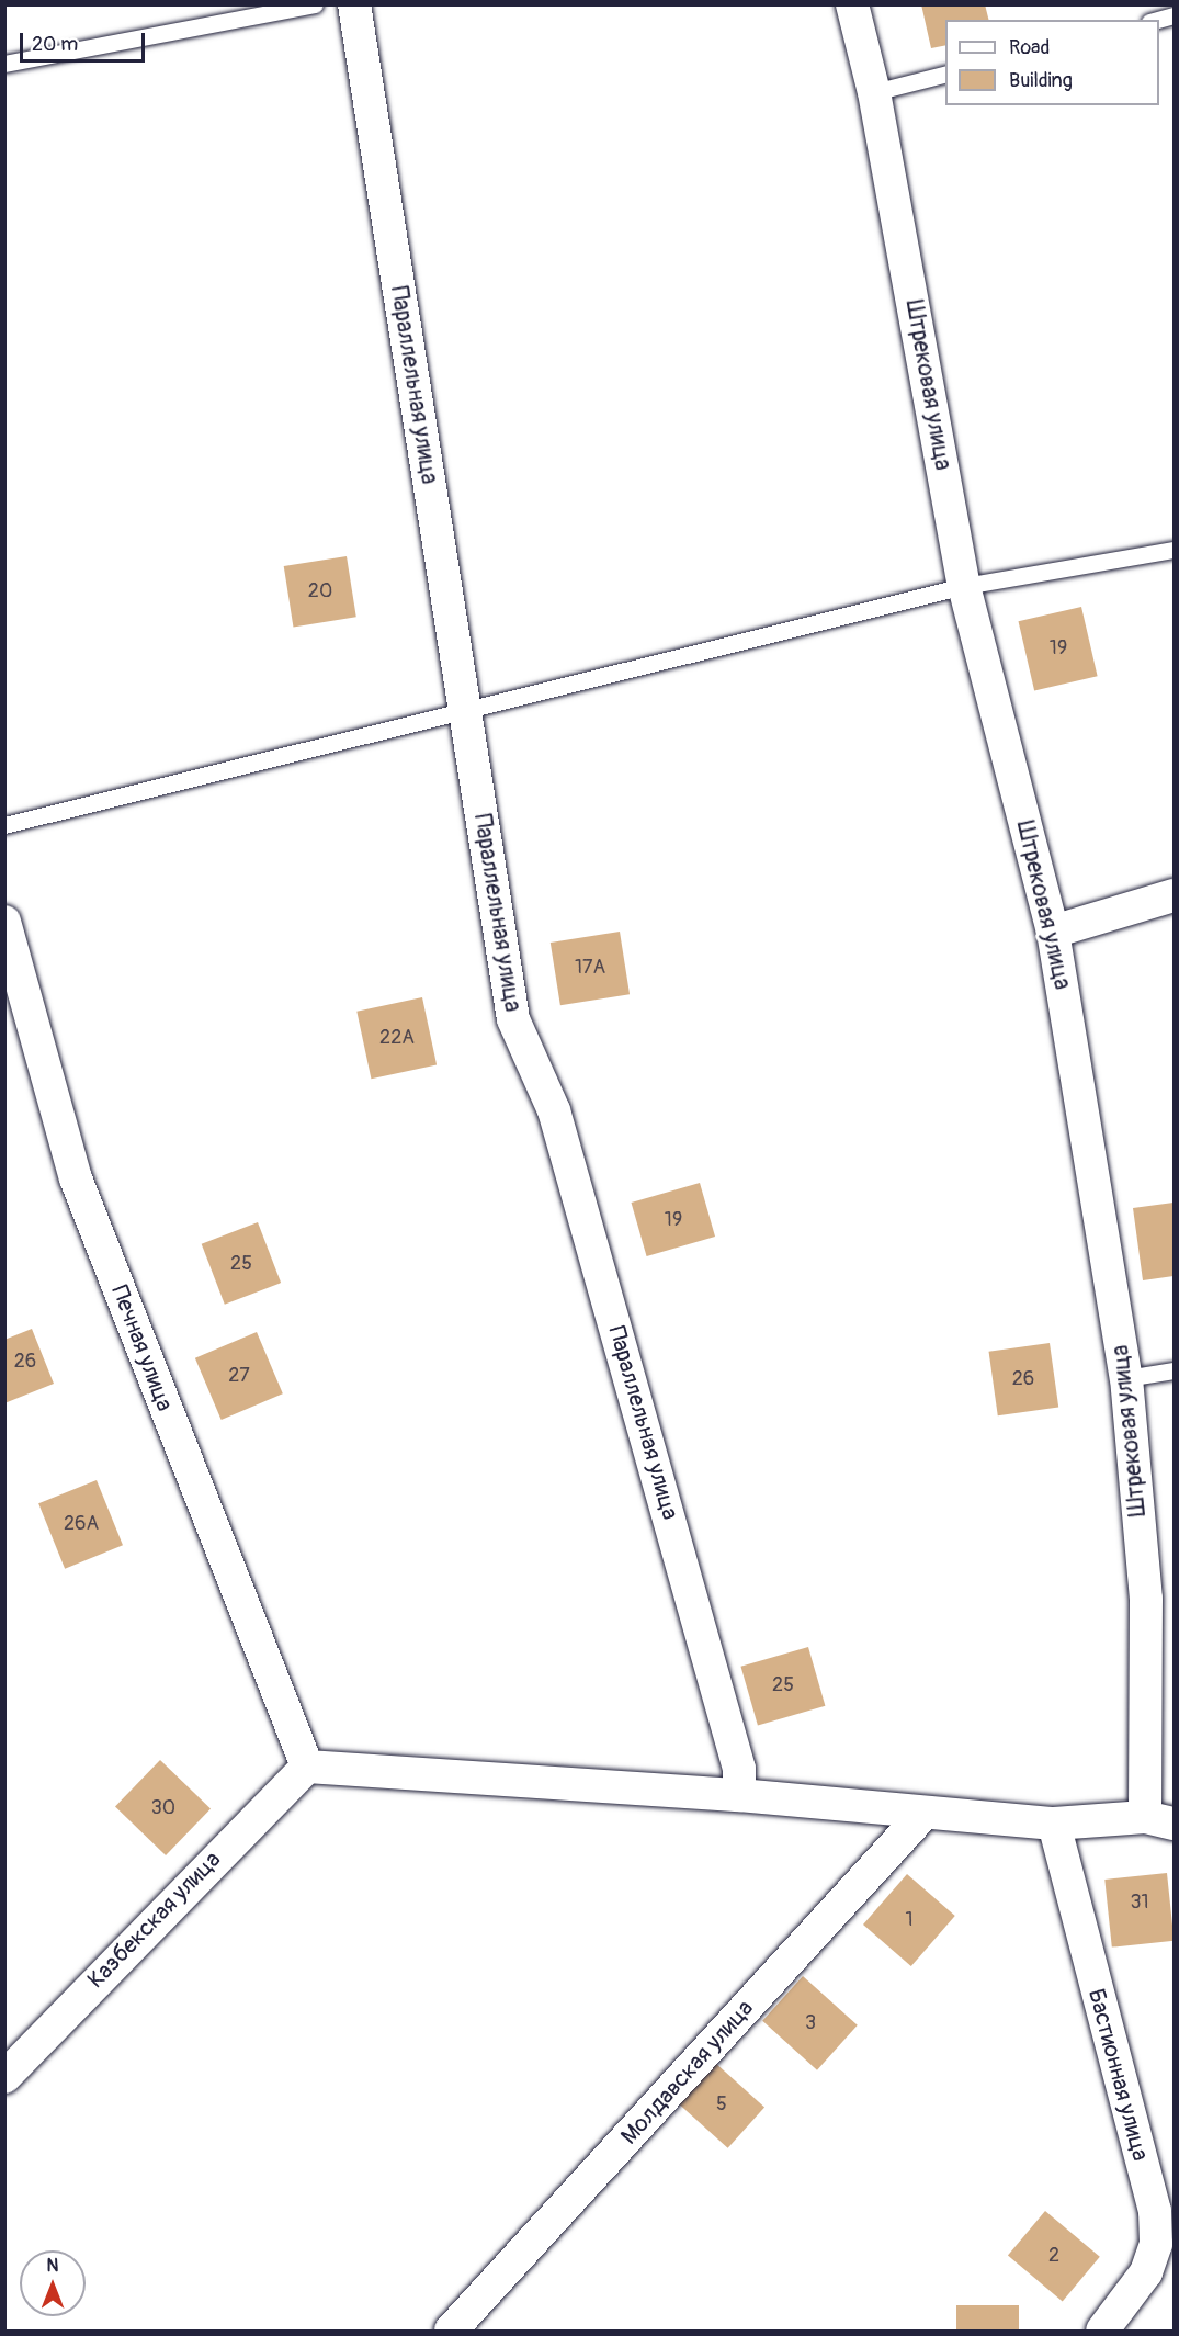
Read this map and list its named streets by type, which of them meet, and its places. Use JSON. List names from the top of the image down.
{
  "streets": {
    "street": [
      "Параллельная улица",
      "Штрековая улица",
      "Печная улица",
      "Казбекская улица",
      "Молдавская улица",
      "Бастионная улица"
    ]
  },
  "crossings": [
    ["Печная улица", "Казбекская улица"]
  ],
  "house_numbers": [
    "20",
    "19",
    "17А",
    "22А",
    "19",
    "25",
    "26",
    "27",
    "26",
    "26А",
    "25",
    "30",
    "31",
    "1",
    "3",
    "5",
    "2"
  ],
  "legend": ["Road", "Building"],
  "scale_bar": "20 m",
  "north": "top"
}
